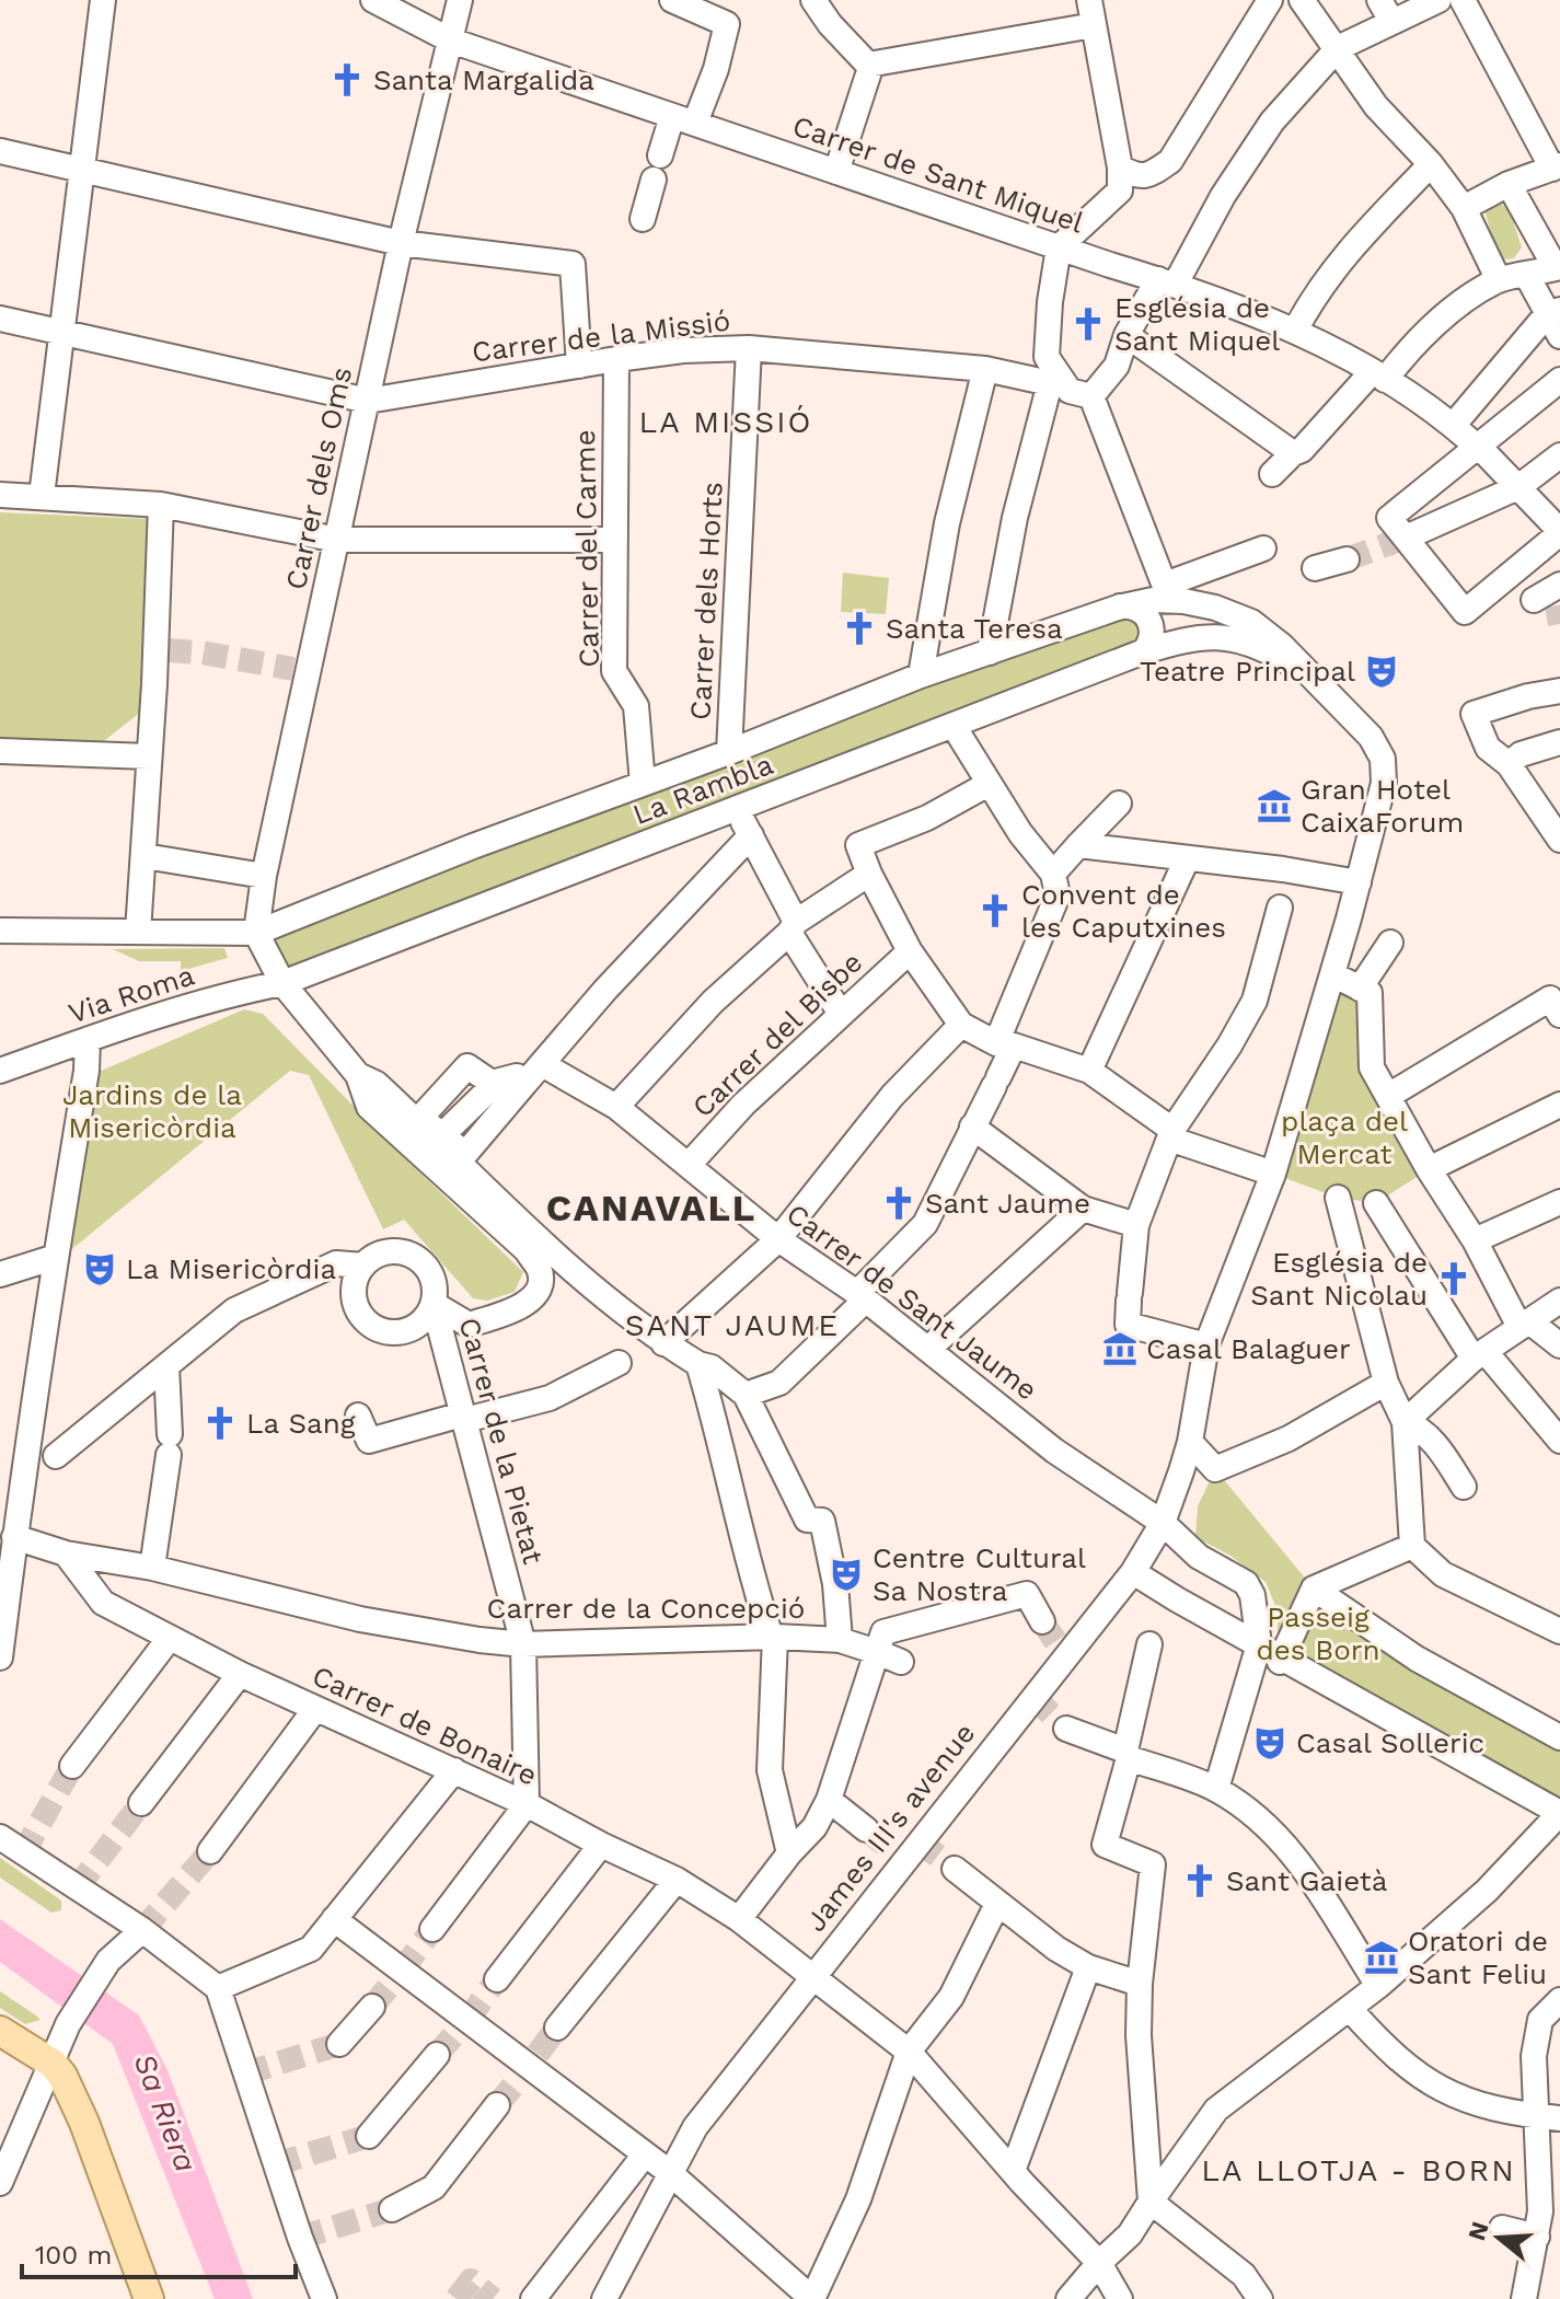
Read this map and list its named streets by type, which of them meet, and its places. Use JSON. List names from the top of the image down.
{
  "streets": {
    "street": [
      "Carrer de Sant Miquel",
      "Carrer de la Missió",
      "Carrer dels Oms",
      "Carrer del Carme",
      "Carrer dels Horts",
      "La Rambla",
      "Via Roma",
      "Carrer del Bisbe",
      "Carrer de Sant Jaume",
      "Carrer de la Pietat",
      "Carrer de la Concepció",
      "Carrer de Bonaire",
      "James III's avenue"
    ]
  },
  "crossings": [
    ["Carrer de Sant Miquel", "Carrer dels Oms"],
    ["Carrer de la Missió", "Carrer dels Oms"],
    ["Carrer de la Missió", "Carrer del Carme"],
    ["Carrer de la Missió", "Carrer dels Horts"],
    ["Carrer de la Missió", "La Rambla"],
    ["Carrer dels Oms", "La Rambla"],
    ["Carrer del Carme", "La Rambla"],
    ["Carrer dels Horts", "La Rambla"],
    ["La Rambla", "Via Roma"],
    ["Carrer del Bisbe", "Carrer de Sant Jaume"],
    ["Carrer de Sant Jaume", "James III's avenue"],
    ["Carrer de la Pietat", "Carrer de la Concepció"],
    ["Carrer de la Pietat", "Carrer de Bonaire"],
    ["Carrer de la Concepció", "Carrer de Bonaire"],
    ["Carrer de Bonaire", "James III's avenue"]
  ],
  "districts": [
    "LA MISSIÓ",
    "CANAVALL",
    "SANT JAUME",
    "LA LLOTJA - BORN"
  ],
  "water": ["Sa Riera"],
  "parks": ["Jardins de la Misericòrdia", "plaça del Mercat", "Passeig des Born"],
  "places": {
    "church": [
      "Santa Margalida",
      "Església de Sant Miquel",
      "Santa Teresa",
      "Convent de les Caputxines",
      "Sant Jaume",
      "Església de Sant Nicolau",
      "La Sang",
      "Sant Gaietà"
    ],
    "theatre": [
      "Teatre Principal",
      "La Misericòrdia",
      "Centre Cultural Sa Nostra",
      "Casal Solleric"
    ],
    "museum": ["Gran Hotel CaixaForum", "Casal Balaguer", "Oratori de Sant Feliu"]
  },
  "scale_bar": "100 m",
  "north": "left"
}
